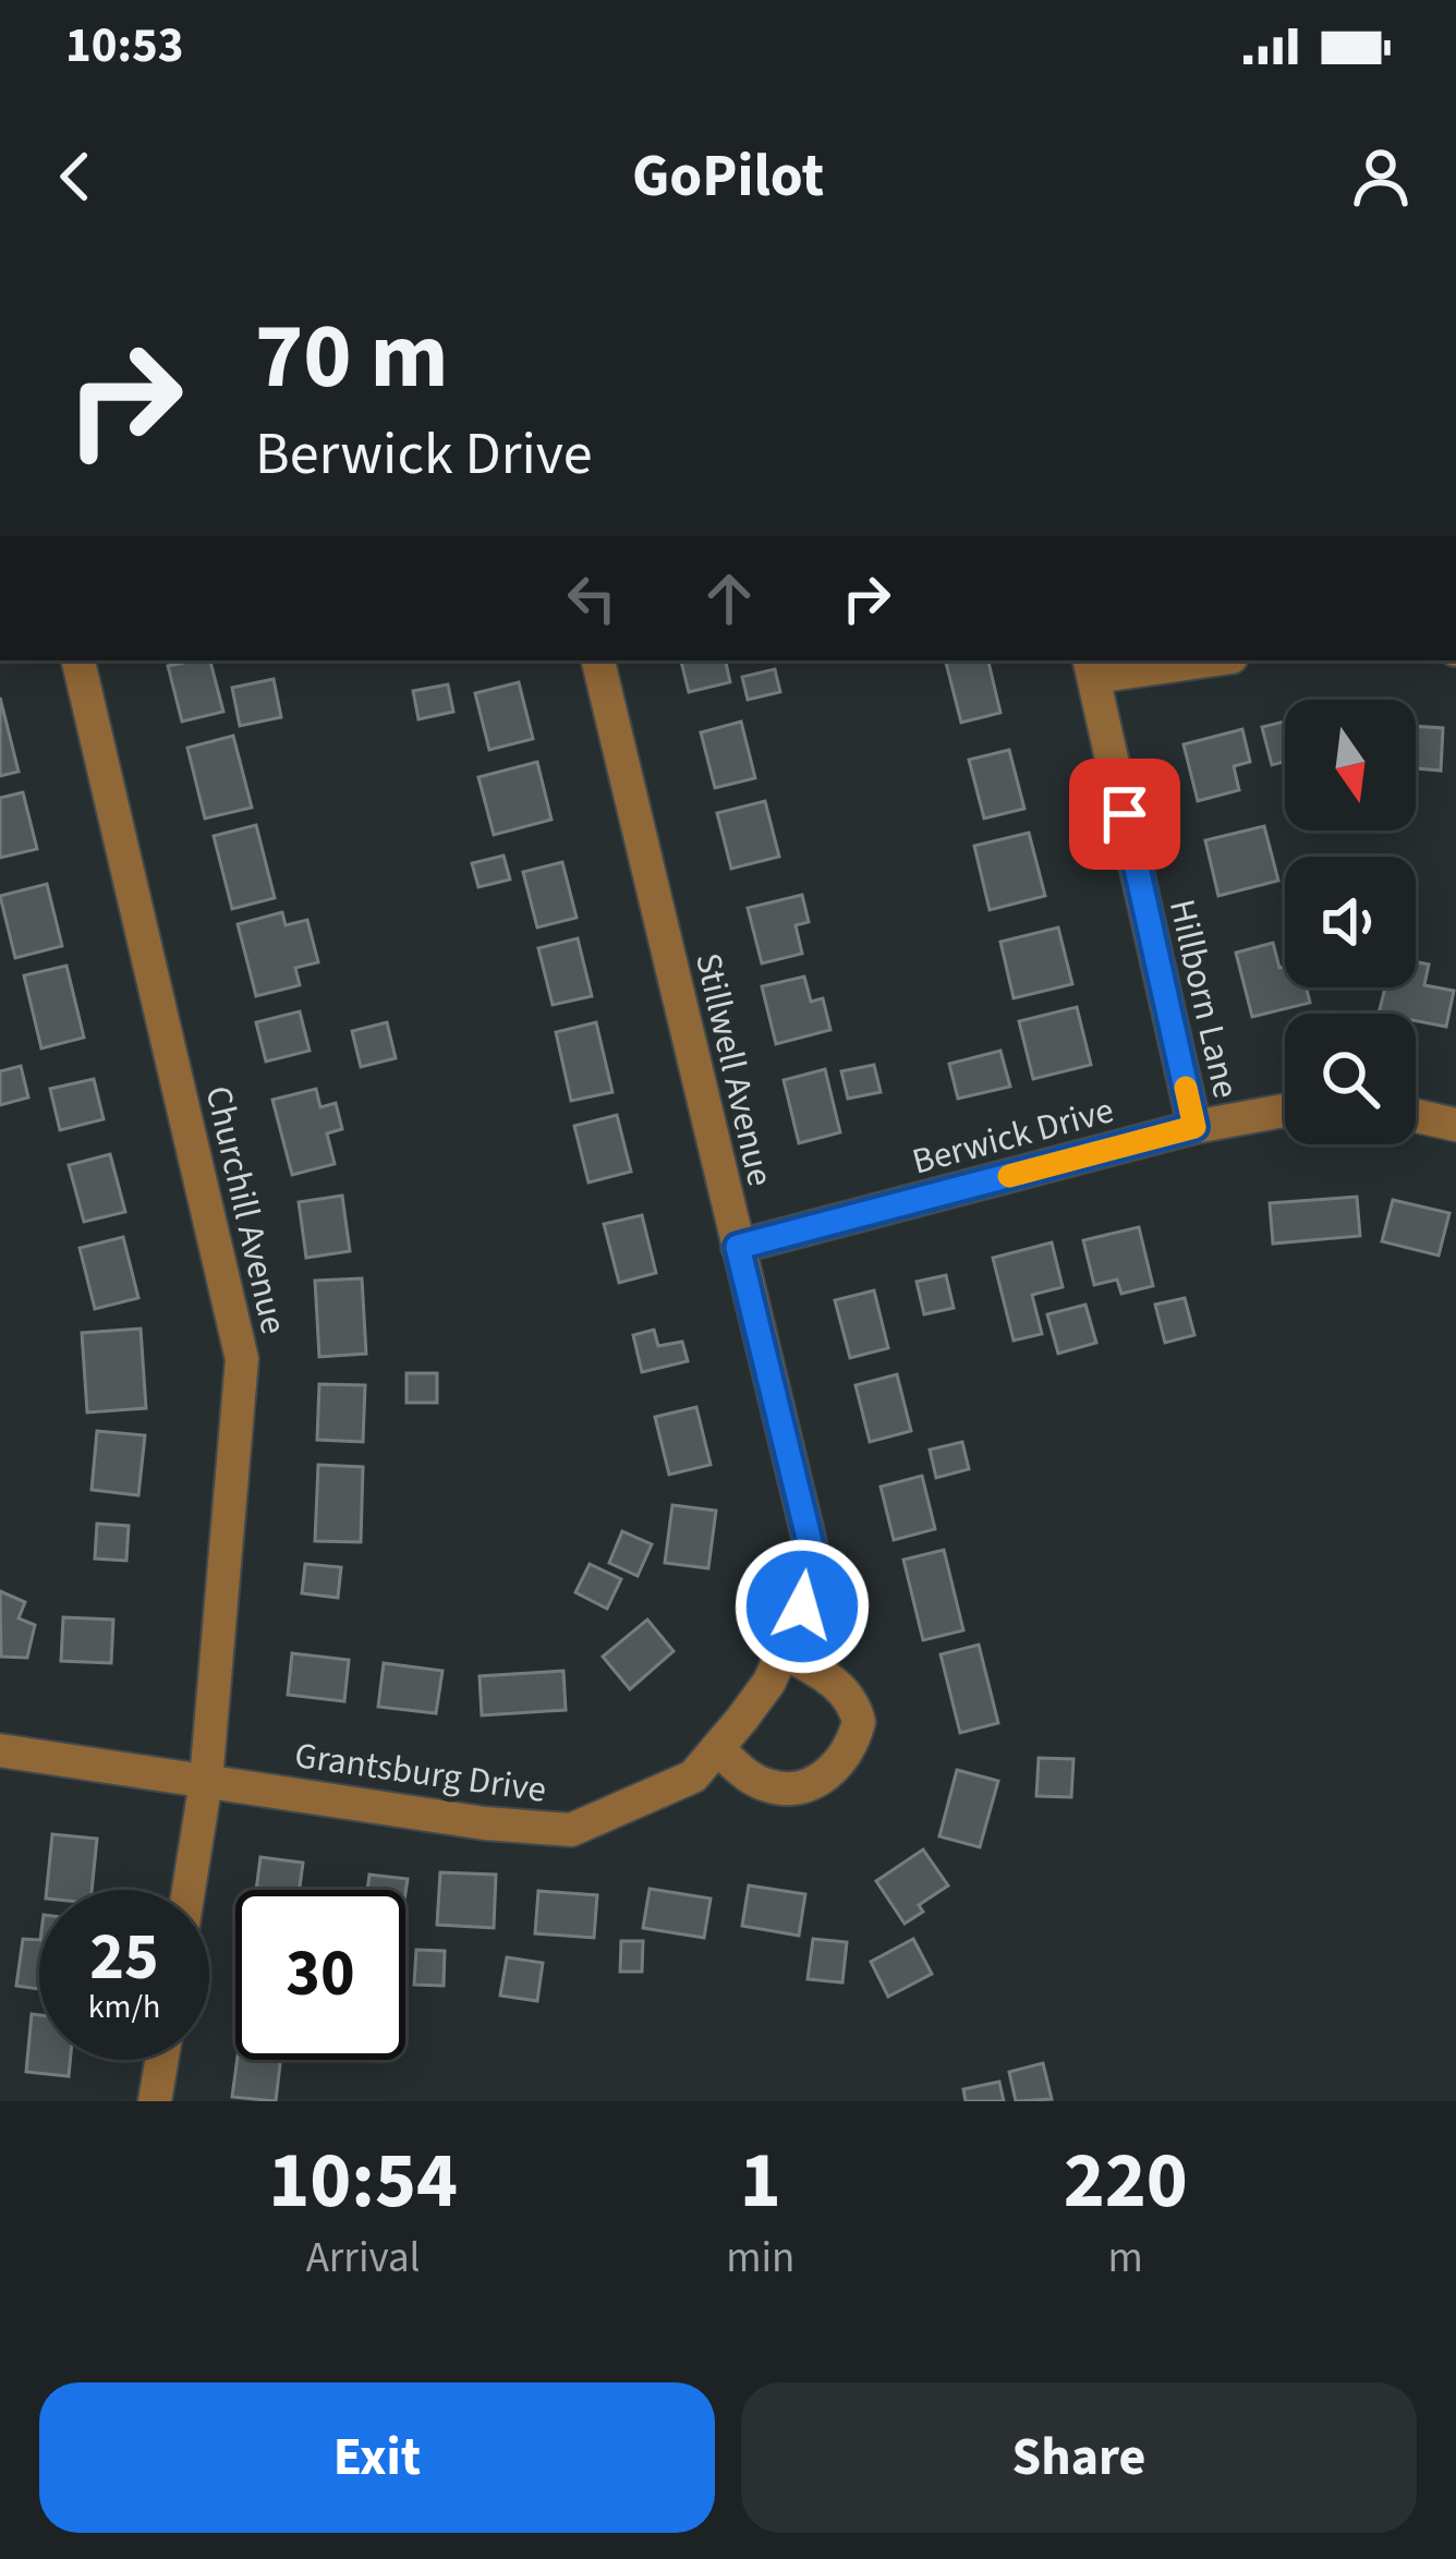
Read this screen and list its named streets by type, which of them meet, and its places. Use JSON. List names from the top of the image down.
{
  "streets": {
    "street": [
      "Hillborn Lane",
      "Stillwell Avenue",
      "Berwick Drive",
      "Churchill Avenue",
      "Grantsburg Drive"
    ]
  },
  "crossings": [
    ["Hillborn Lane", "Berwick Drive"],
    ["Stillwell Avenue", "Berwick Drive"],
    ["Stillwell Avenue", "Grantsburg Drive"],
    ["Churchill Avenue", "Grantsburg Drive"]
  ],
  "north": "bottom",
  "page": {
    "status": "10:53",
    "header": "GoPilot",
    "turn": ["70 m", "Berwick Drive"],
    "speed": "25 km/h",
    "limit": "30",
    "eta": [
      "10:54",
      "Arrival",
      "1",
      "min",
      "220",
      "m"
    ],
    "buttons": ["Exit", "Share"]
  }
}
